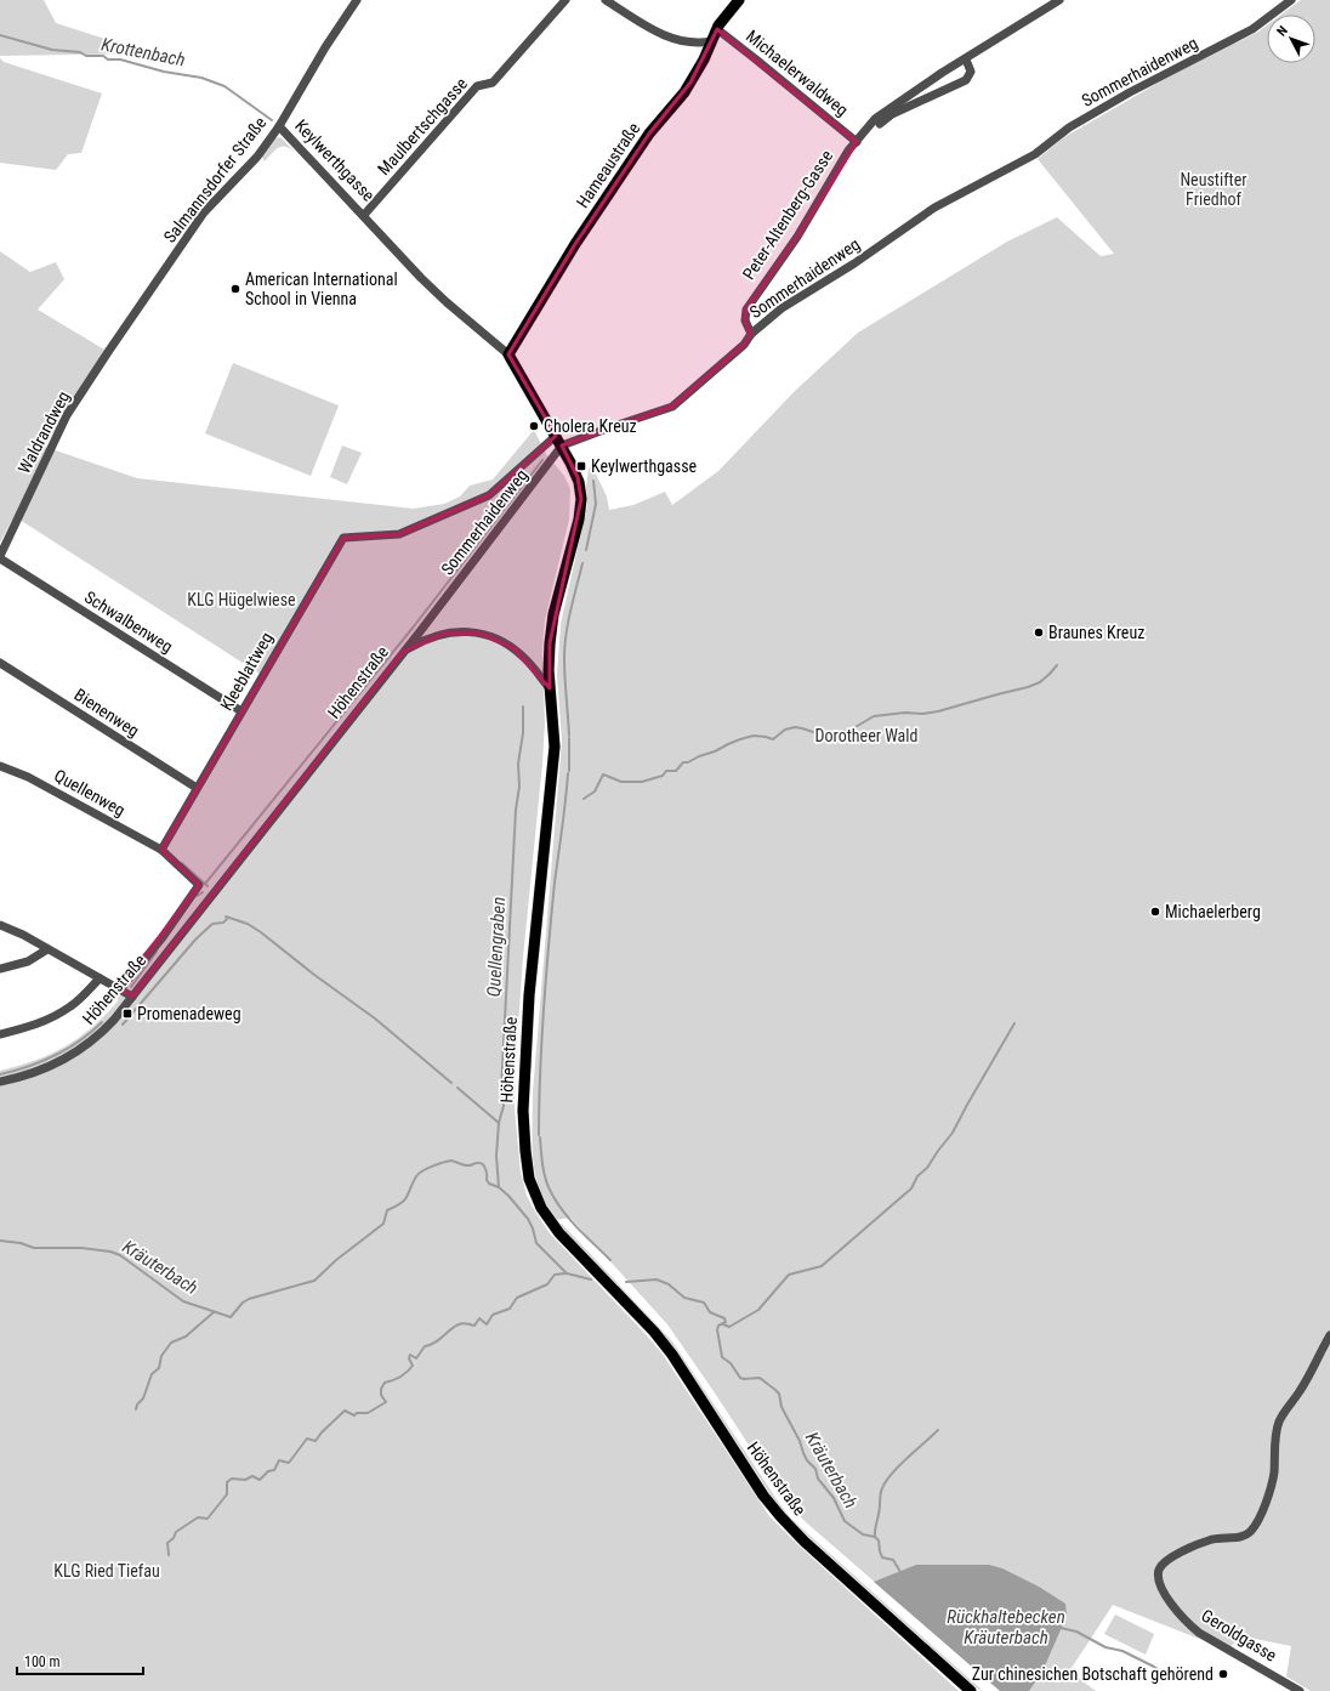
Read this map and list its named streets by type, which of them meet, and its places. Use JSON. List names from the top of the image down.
{
  "streets": {
    "main road": ["Keylwerthgasse", "Hameaustraße", "Höhenstraße"],
    "street": [
      "Sommerhaidenweg",
      "Michaelerwaldweg",
      "Maulbertschgasse",
      "Salmannsdorfer Straße",
      "Peter-Altenberg-Gasse",
      "Waldrandweg",
      "Schwalbenweg",
      "Kleeblattweg",
      "Bienenweg",
      "Quellenweg",
      "Geroldgasse"
    ]
  },
  "crossings": [
    ["Sommerhaidenweg", "Keylwerthgasse"],
    ["Sommerhaidenweg", "Peter-Altenberg-Gasse"],
    ["Sommerhaidenweg", "Höhenstraße"],
    ["Michaelerwaldweg", "Hameaustraße"],
    ["Michaelerwaldweg", "Peter-Altenberg-Gasse"],
    ["Maulbertschgasse", "Keylwerthgasse"],
    ["Keylwerthgasse", "Hameaustraße"],
    ["Keylwerthgasse", "Salmannsdorfer Straße"],
    ["Keylwerthgasse", "Kleeblattweg"],
    ["Keylwerthgasse", "Höhenstraße"],
    ["Salmannsdorfer Straße", "Waldrandweg"],
    ["Waldrandweg", "Schwalbenweg"],
    ["Schwalbenweg", "Kleeblattweg"],
    ["Kleeblattweg", "Bienenweg"],
    ["Kleeblattweg", "Quellenweg"]
  ],
  "water": [
    "Krottenbach",
    "Quellengraben",
    "Kräuterbach",
    "Rückhaltebecken Kräuterbach"
  ],
  "parks": [
    "Neustifter Friedhof",
    "KLG Hügelwiese",
    "Dorotheer Wald",
    "KLG Ried Tiefau"
  ],
  "places": {
    "other": [
      "American International School in Vienna",
      "Cholera Kreuz",
      "Braunes Kreuz",
      "Michaelerberg",
      "Zur chinesichen Botschaft gehörend"
    ],
    "transit": ["Keylwerthgasse", "Promenadeweg"]
  },
  "scale_bar": "100 m",
  "north": "top left"
}
